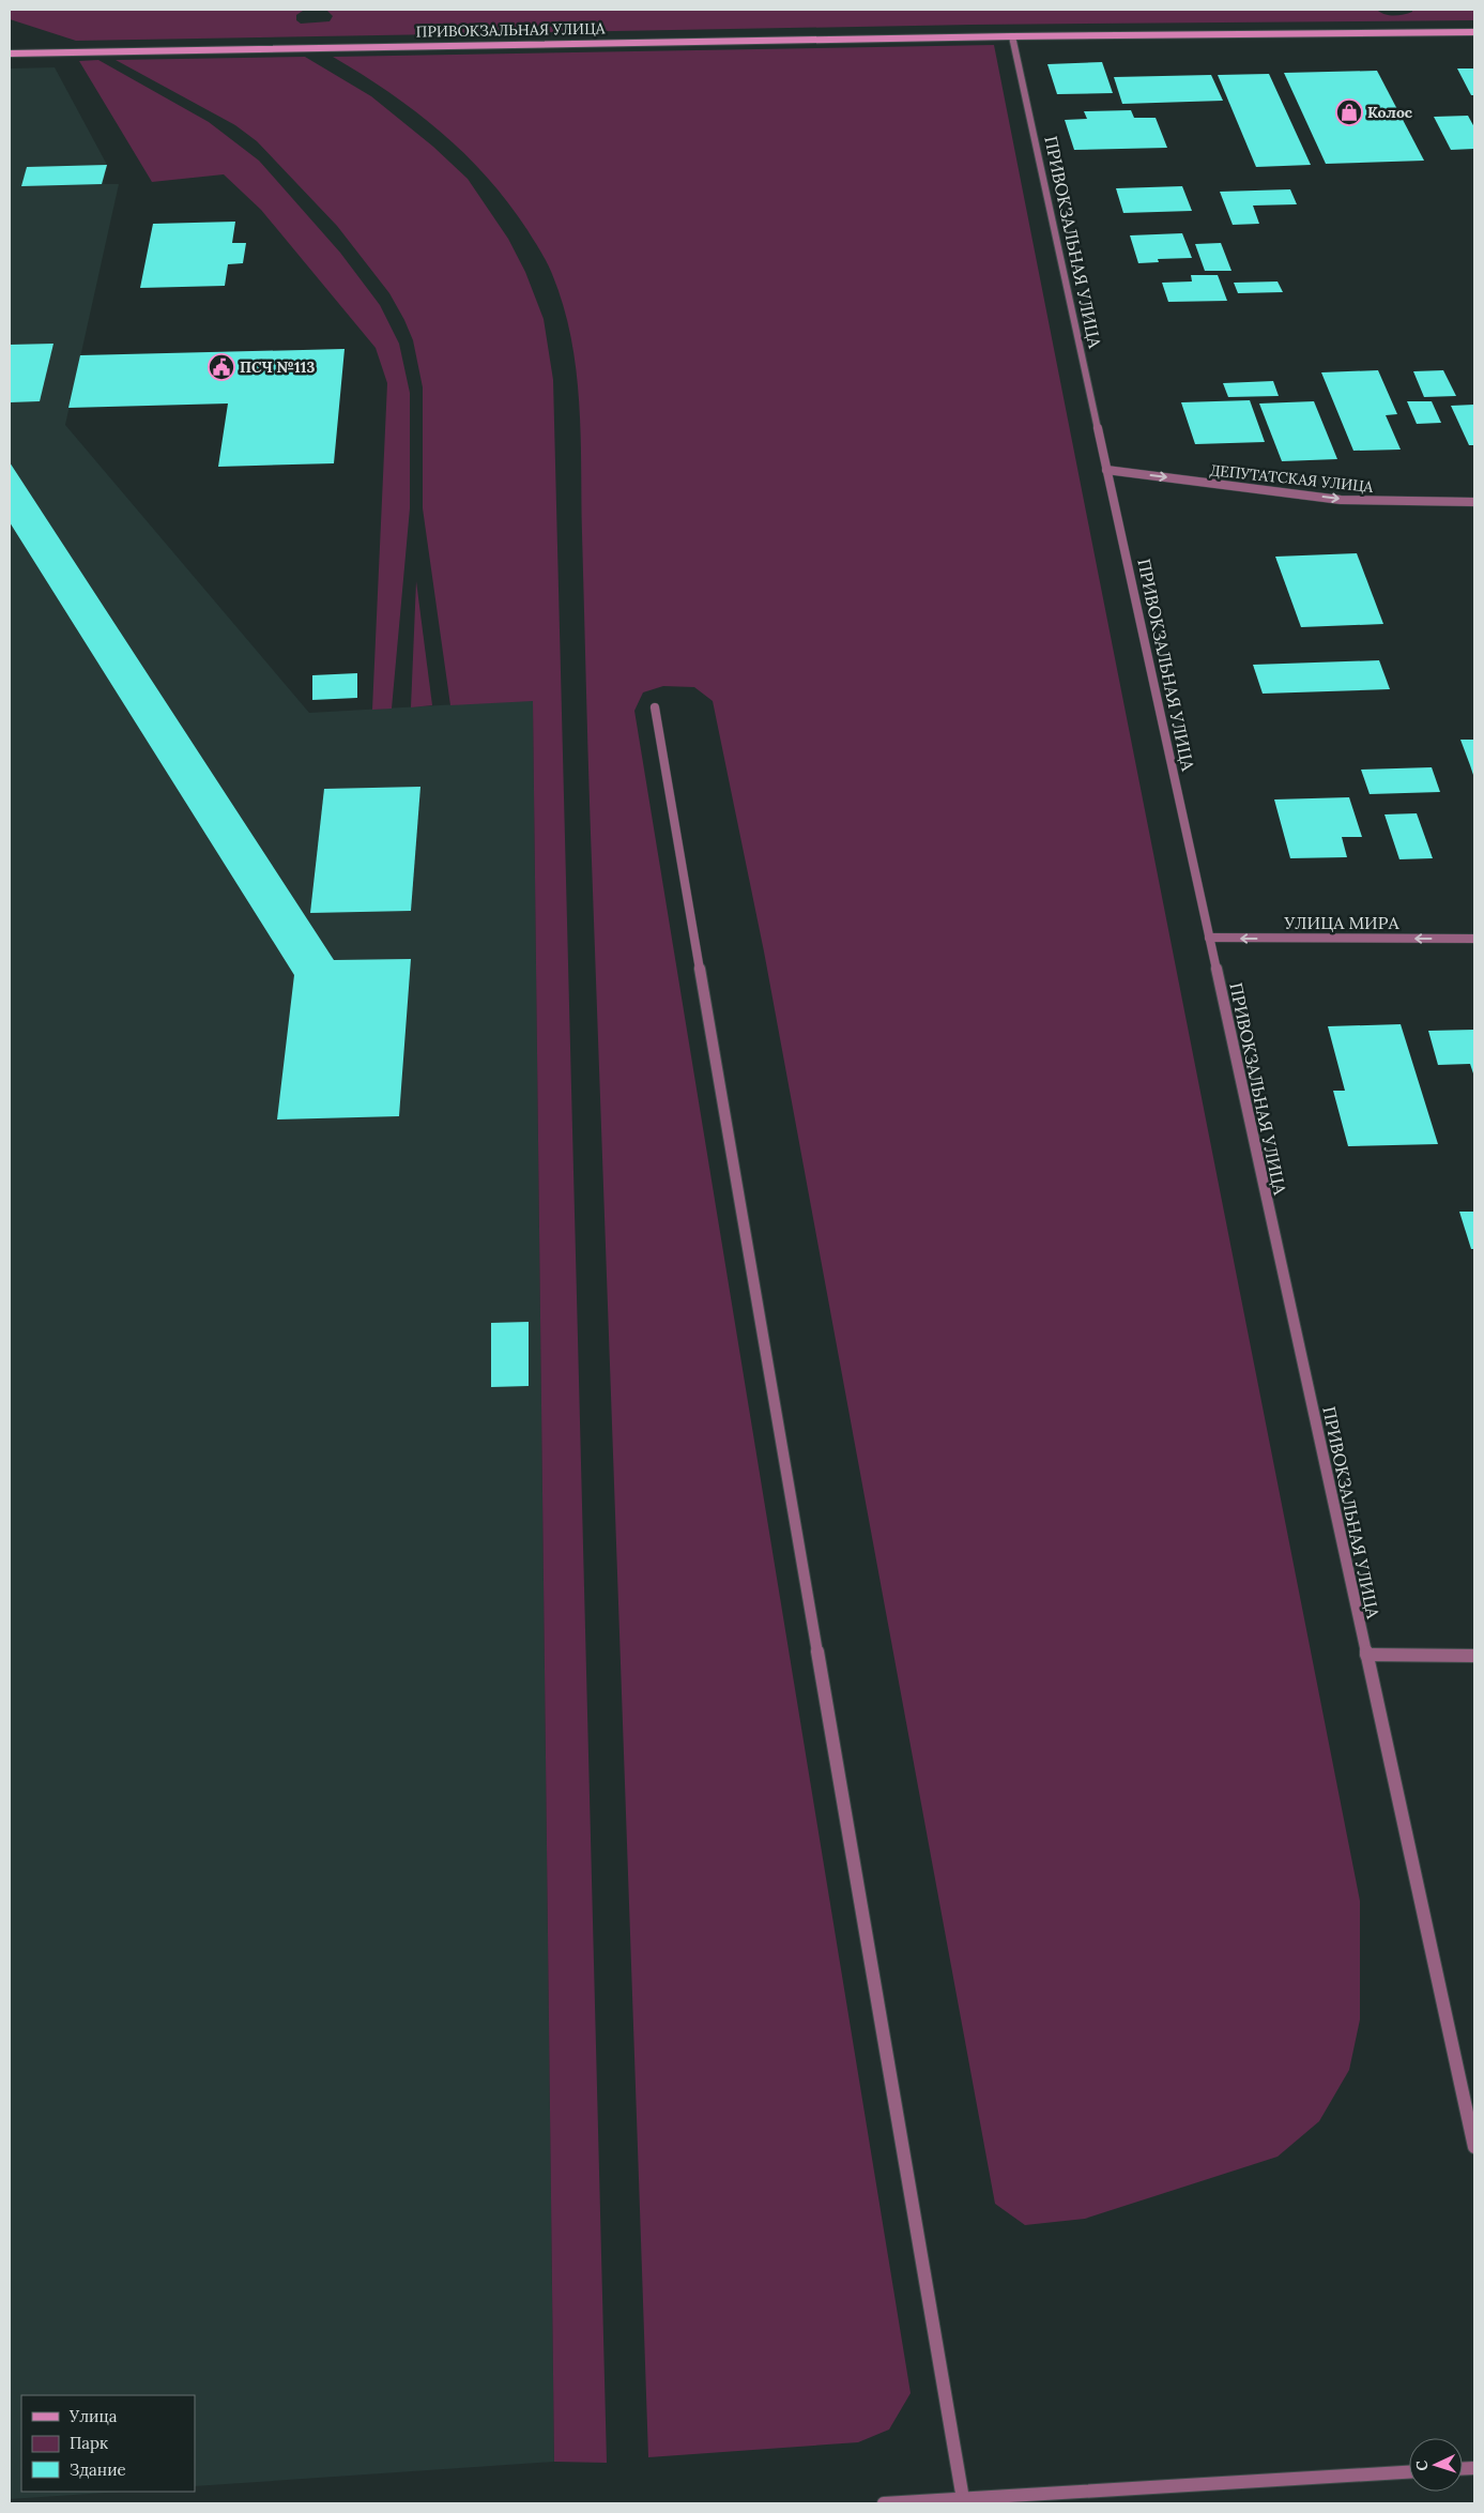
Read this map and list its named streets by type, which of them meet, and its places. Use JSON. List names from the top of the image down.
{
  "streets": {
    "main road": ["ПРИВОКЗАЛЬНАЯ УЛИЦА"],
    "street": ["ДЕПУТАТСКАЯ УЛИЦА", "УЛИЦА МИРА"]
  },
  "crossings": [
    ["ПРИВОКЗАЛЬНАЯ УЛИЦА", "ДЕПУТАТСКАЯ УЛИЦА"],
    ["ПРИВОКЗАЛЬНАЯ УЛИЦА", "УЛИЦА МИРА"]
  ],
  "one_way": ["ДЕПУТАТСКАЯ УЛИЦА", "УЛИЦА МИРА"],
  "places": {
    "shop": ["Колос"],
    "public building": ["ПСЧ №113"]
  },
  "legend": ["Улица", "Парк", "Здание"],
  "north": "left"
}
